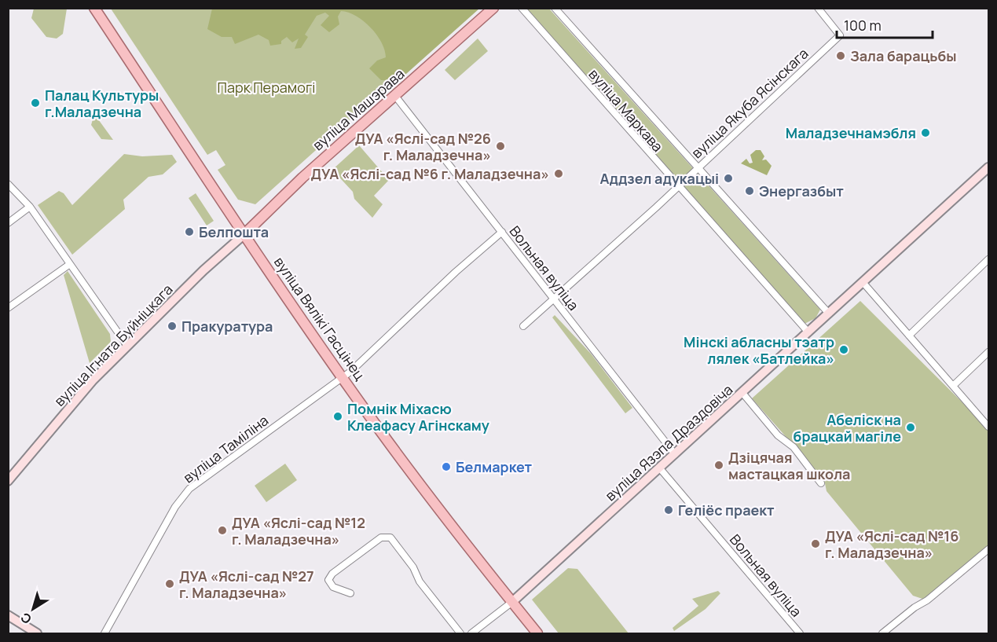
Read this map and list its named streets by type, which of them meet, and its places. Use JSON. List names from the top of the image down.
{
  "streets": {
    "main road": ["вуліца Машэрава", "вуліца Вялікі Гасцінец"],
    "street": [
      "вуліца Якуба Ясінскага",
      "вуліца Маркава",
      "Вольная вуліца",
      "вуліца Ігната Буйніцкага",
      "вуліца Язэпа Драздовіча",
      "вуліца Таміліна"
    ]
  },
  "crossings": [
    ["вуліца Якуба Ясінскага", "вуліца Маркава"],
    ["вуліца Якуба Ясінскага", "Вольная вуліца"],
    ["вуліца Машэрава", "Вольная вуліца"],
    ["вуліца Машэрава", "вуліца Вялікі Гасцінец"],
    ["вуліца Машэрава", "вуліца Ігната Буйніцкага"],
    ["вуліца Маркава", "вуліца Язэпа Драздовіча"],
    ["Вольная вуліца", "вуліца Язэпа Драздовіча"],
    ["Вольная вуліца", "вуліца Таміліна"],
    ["вуліца Вялікі Гасцінец", "вуліца Ігната Буйніцкага"],
    ["вуліца Вялікі Гасцінец", "вуліца Язэпа Драздовіча"],
    ["вуліца Вялікі Гасцінец", "вуліца Таміліна"]
  ],
  "parks": ["Парк Перамогі"],
  "places": [
    "Зала барацьбы",
    "Палац Культуры г.Маладзечна",
    "Маладзечнамэбля",
    "ДУА «Яслі-сад №26 г. Маладзечна»",
    "ДУА «Яслі-сад №6 г. Маладзечна»",
    "Аддзел адукацыі",
    "Энергазбыт",
    "Белпошта",
    "Пракуратура",
    "Мінскі абласны тэатр лялек «Батлейка»",
    "Помнік Міхасю Клеафасу Агінскаму",
    "Абеліск на брацкай магіле",
    "Дзіцячая мастацкая школа",
    "Белмаркет",
    "Геліёс праект",
    "ДУА «Яслі-сад №12 г. Маладзечна»",
    "ДУА «Яслі-сад №16 г. Маладзечна»",
    "ДУА «Яслі-сад №27 г. Маладзечна»"
  ],
  "scale_bar": "100 m",
  "north": "bottom left"
}
